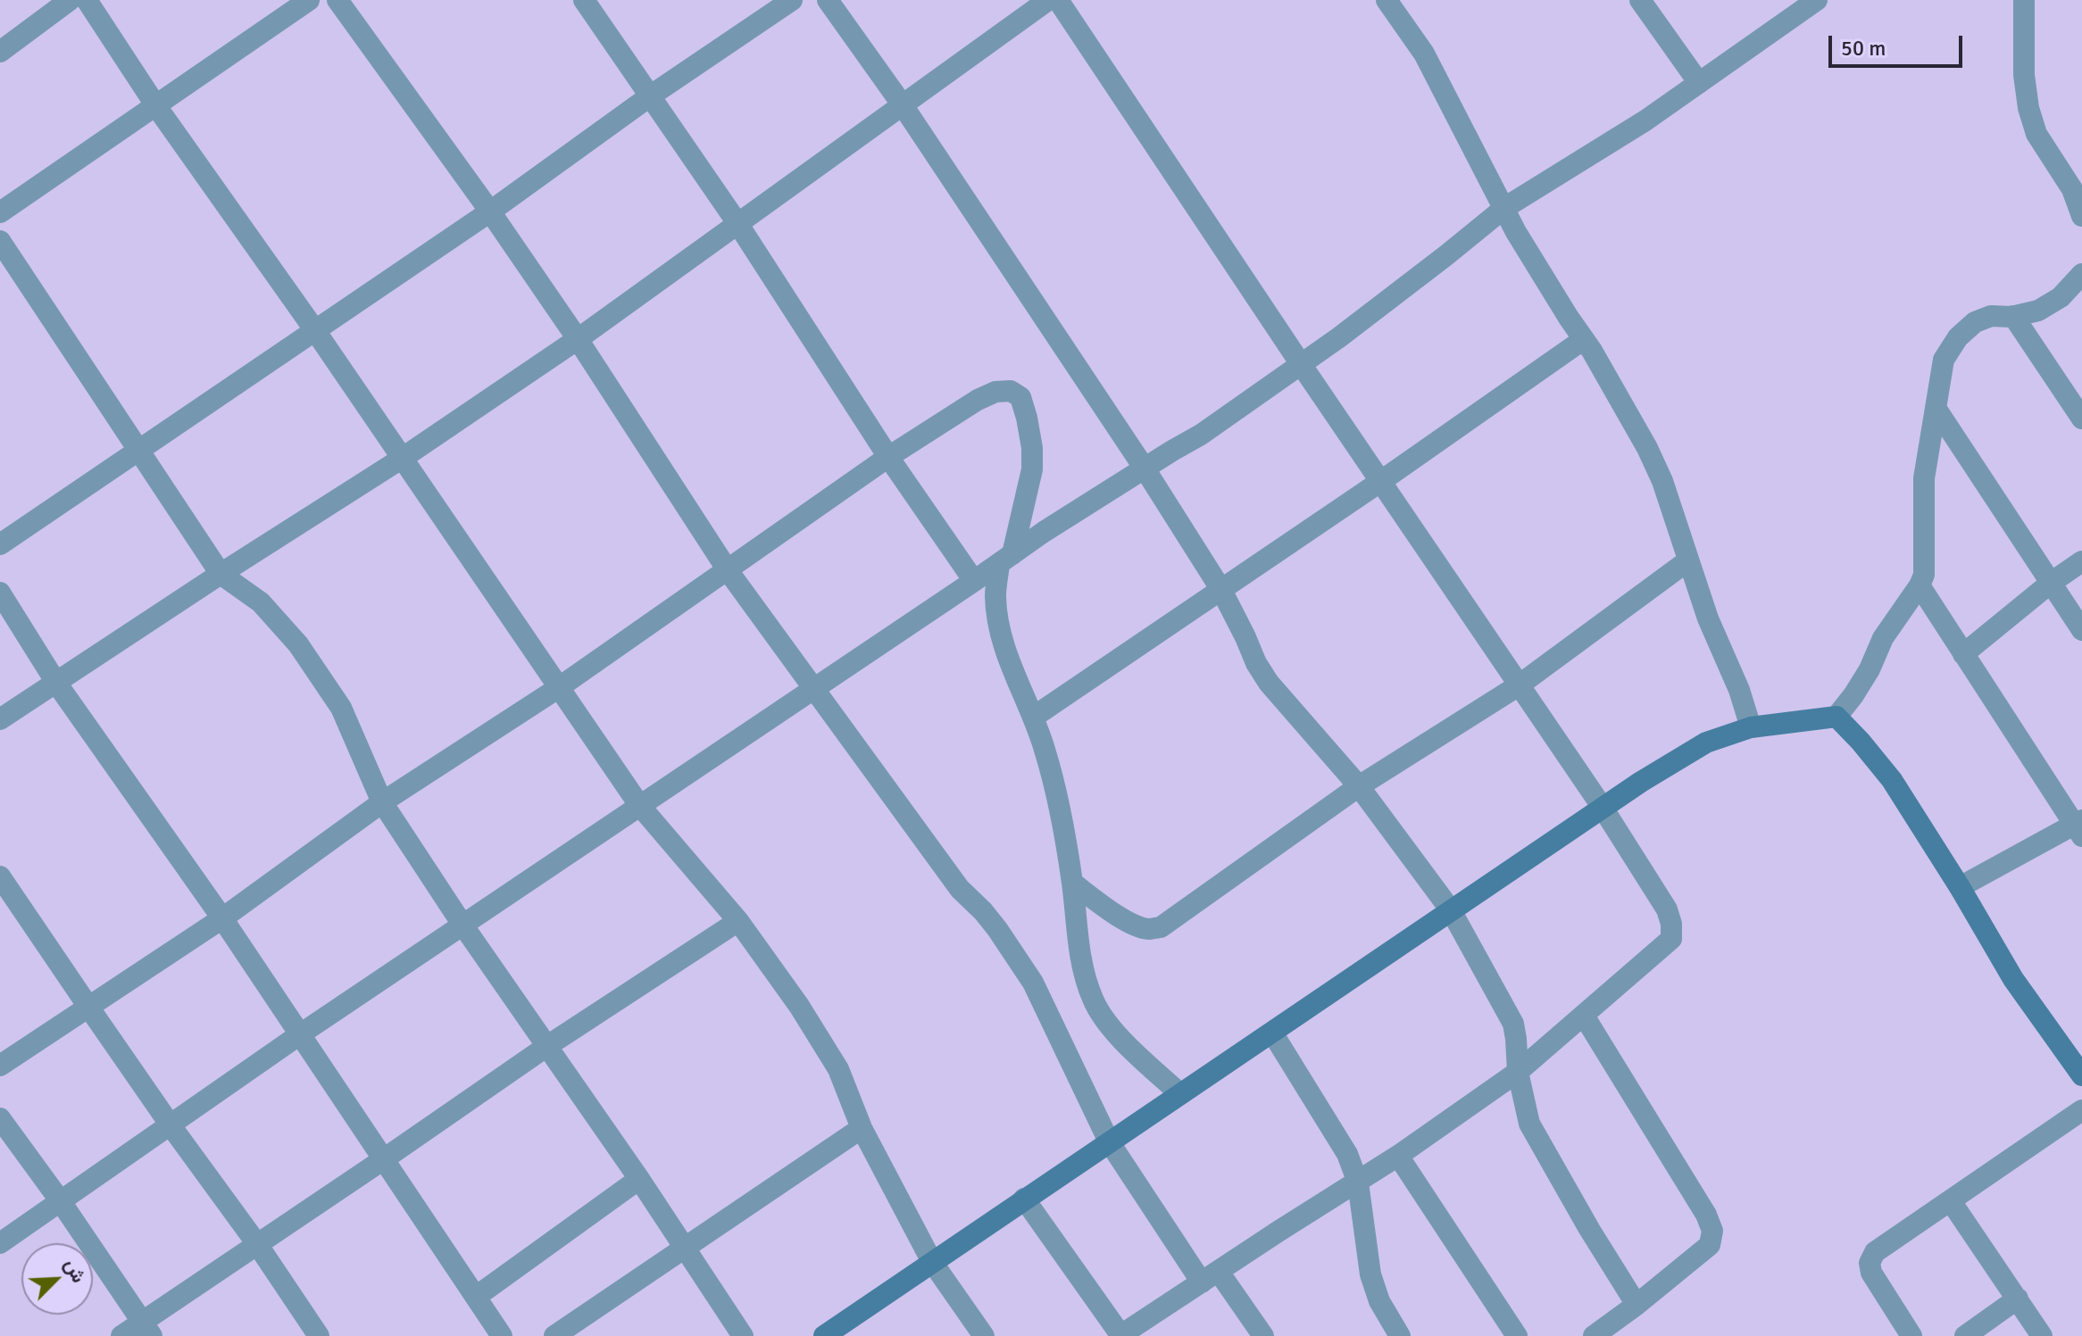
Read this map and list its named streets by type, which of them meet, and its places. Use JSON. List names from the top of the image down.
{
  "scale_bar": "50 m",
  "north": "top right"
}
